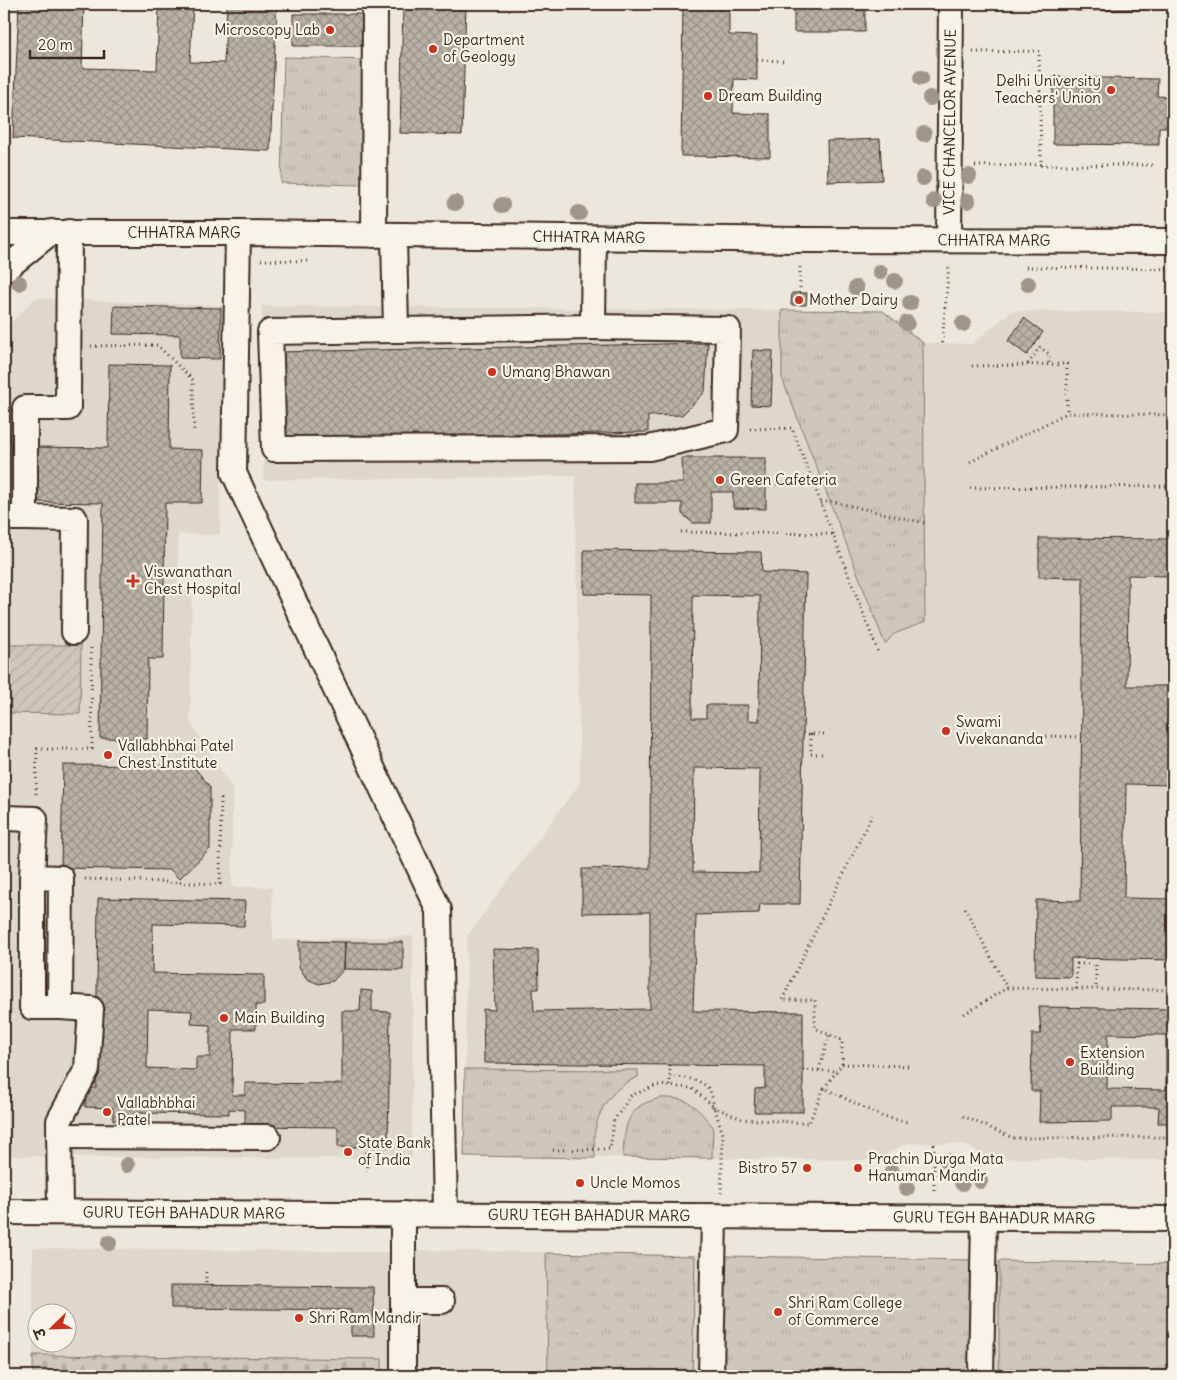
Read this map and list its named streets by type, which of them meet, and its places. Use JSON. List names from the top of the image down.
{
  "streets": {
    "street": ["VICE CHANCELOR AVENUE", "CHHATRA MARG", "GURU TEGH BAHADUR MARG"]
  },
  "crossings": [
    ["VICE CHANCELOR AVENUE", "CHHATRA MARG"]
  ],
  "places": {
    "other": [
      "Microscopy Lab",
      "Department of Geology",
      "Delhi University Teachers' Union",
      "Dream Building",
      "Mother Dairy",
      "Umang Bhawan",
      "Green Cafeteria",
      "Swami Vivekananda",
      "Vallabhbhai Patel Chest Institute",
      "Main Building",
      "Extension Building",
      "Vallabhbhai Patel",
      "State Bank of India",
      "Bistro 57",
      "Prachin Durga Mata Hanuman Mandir",
      "Uncle Momos",
      "Shri Ram College of Commerce",
      "Shri Ram Mandir"
    ],
    "health": ["Viswanathan Chest Hospital"]
  },
  "scale_bar": "20 m",
  "north": "bottom left"
}
